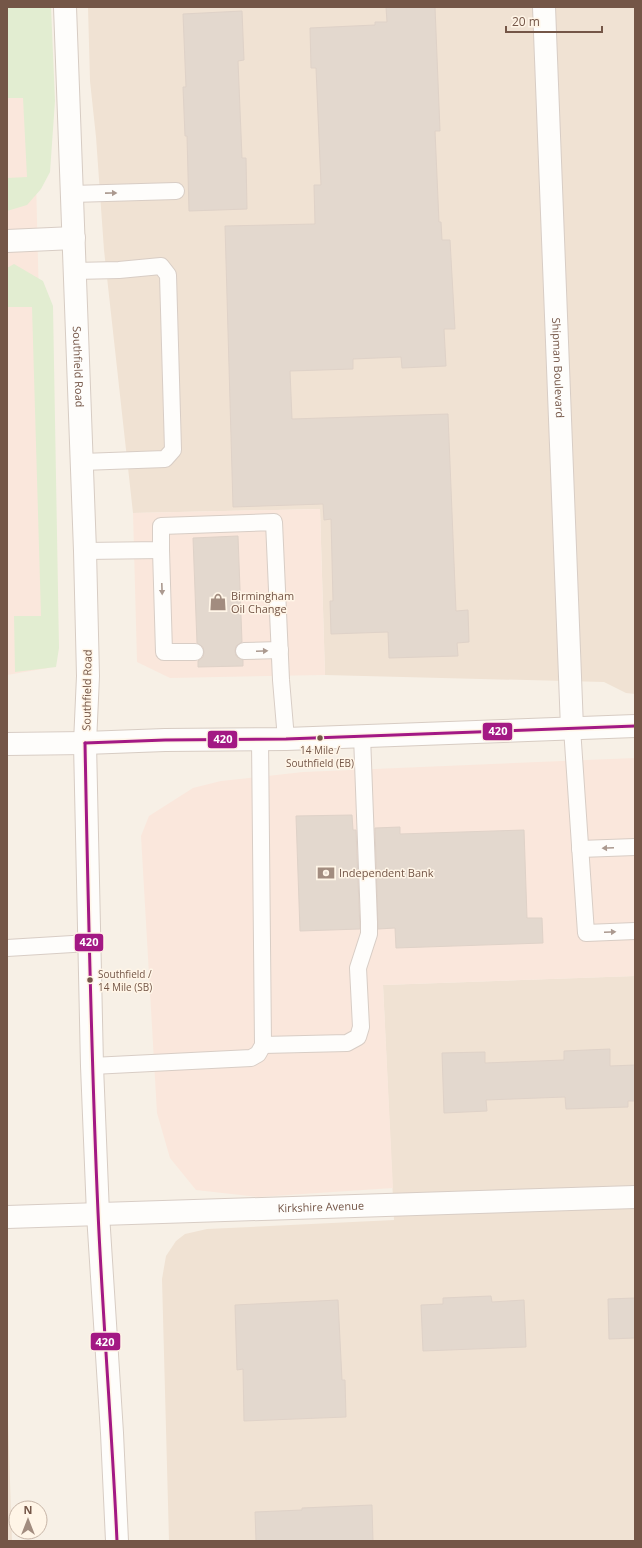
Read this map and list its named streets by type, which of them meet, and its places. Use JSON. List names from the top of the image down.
{
  "streets": {
    "main road": ["Southfield Road", "Shipman Boulevard", "Kirkshire Avenue"]
  },
  "crossings": [
    ["Southfield Road", "Kirkshire Avenue"]
  ],
  "places": {
    "shop": ["Birmingham Oil Change"],
    "other": ["14 Mile / Southfield (EB)", "Southfield / 14 Mile (SB)"],
    "bank": ["Independent Bank"]
  },
  "lines": ["transit line 420"],
  "scale_bar": "20 m",
  "north": "top"
}
